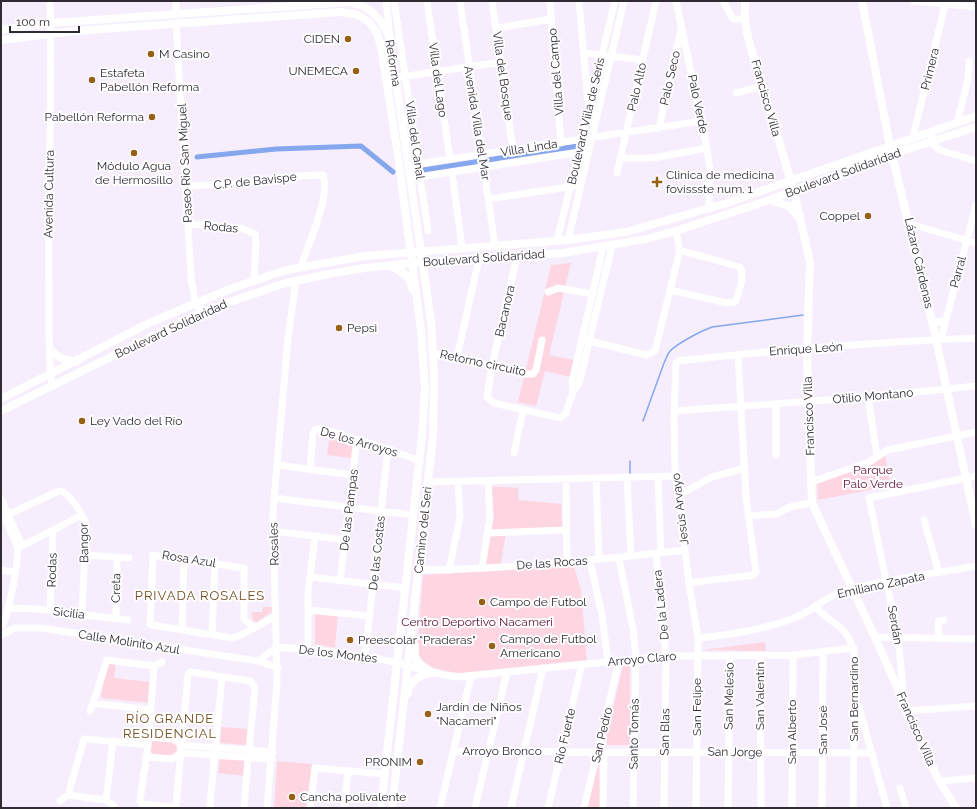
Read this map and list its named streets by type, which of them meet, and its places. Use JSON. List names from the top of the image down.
{
  "streets": {
    "main road": [
      "Reforma",
      "Francisco Villa",
      "Boulevard Solidaridad",
      "Lázaro Cárdenas",
      "Camino del Seri"
    ],
    "street": [
      "Primera",
      "Villa del Campo",
      "Villa del Bosque",
      "Palo Seco",
      "Villa del Lago",
      "Palo Alto",
      "Palo Verde",
      "Boulevard Viila de Seris",
      "Avenida Villa del Mar",
      "Villa del Canal",
      "Villa Linda",
      "Paseo Rio San Miguel",
      "C.P. de Bavispe",
      "Avenida Cultura",
      "Rodas",
      "Parral",
      "Bacanora",
      "Enrique León",
      "Retorno circuito",
      "Otilio Montano",
      "De los Arroyos",
      "Jesús Arvayo",
      "De las Pampas",
      "Bangor",
      "Rosales",
      "De las Costas",
      "Rosa Azul",
      "De las Rocas",
      "Emiliano Zapata",
      "Creta",
      "De la Ladera",
      "Sicilia",
      "Serdán",
      "Calle Molinito Azul",
      "De los Montes",
      "Arroyo Claro",
      "San Melesio",
      "San Valentín",
      "San Bernardino",
      "San Felipe",
      "San José",
      "San Blas",
      "San Alberto",
      "Santo Tomás",
      "San Pedro",
      "Rio Fuerte",
      "Arroyo Bronco",
      "San Jorge"
    ]
  },
  "crossings": [
    ["Reforma", "Paseo Rio San Miguel"],
    ["Reforma", "Boulevard Solidaridad"],
    ["Reforma", "Avenida Cultura"],
    ["Reforma", "Camino del Seri"],
    ["Primera", "Boulevard Solidaridad"],
    ["Villa del Campo", "Villa Linda"],
    ["Villa del Bosque", "Villa Linda"],
    ["Palo Seco", "Palo Verde"],
    ["Palo Seco", "Villa Linda"],
    ["Villa del Lago", "Villa Linda"],
    ["Palo Alto", "Villa Linda"],
    ["Francisco Villa", "Boulevard Solidaridad"],
    ["Francisco Villa", "Enrique León"],
    ["Francisco Villa", "Otilio Montano"],
    ["Francisco Villa", "Emiliano Zapata"],
    ["Francisco Villa", "Serdán"],
    ["Palo Verde", "Villa Linda"],
    ["Palo Verde", "Boulevard Solidaridad"],
    ["Boulevard Viila de Seris", "Villa Linda"],
    ["Boulevard Viila de Seris", "Boulevard Solidaridad"],
    ["Avenida Villa del Mar", "Villa Linda"],
    ["Avenida Villa del Mar", "Boulevard Solidaridad"],
    ["Villa del Canal", "Villa Linda"],
    ["Paseo Rio San Miguel", "Boulevard Solidaridad"],
    ["Paseo Rio San Miguel", "C.P. de Bavispe"],
    ["Paseo Rio San Miguel", "Rodas"],
    ["Boulevard Solidaridad", "C.P. de Bavispe"],
    ["Boulevard Solidaridad", "Avenida Cultura"],
    ["Boulevard Solidaridad", "Rodas"],
    ["Boulevard Solidaridad", "Lázaro Cárdenas"],
    ["Boulevard Solidaridad", "Bacanora"],
    ["Boulevard Solidaridad", "Camino del Seri"],
    ["Boulevard Solidaridad", "Rosales"],
    ["Rodas", "Sicilia"],
    ["Lázaro Cárdenas", "Parral"],
    ["Lázaro Cárdenas", "Enrique León"],
    ["Lázaro Cárdenas", "Otilio Montano"],
    ["Lázaro Cárdenas", "Serdán"],
    ["Parral", "Enrique León"],
    ["Bacanora", "Retorno circuito"],
    ["Enrique León", "Jesús Arvayo"],
    ["Retorno circuito", "Camino del Seri"],
    ["Otilio Montano", "Jesús Arvayo"],
    ["De los Arroyos", "De las Pampas"],
    ["De los Arroyos", "Camino del Seri"],
    ["De los Arroyos", "De las Costas"],
    ["Jesús Arvayo", "De las Rocas"],
    ["Jesús Arvayo", "Emiliano Zapata"],
    ["Jesús Arvayo", "Arroyo Claro"],
    ["Jesús Arvayo", "San Felipe"],
    ["Camino del Seri", "De las Rocas"],
    ["Camino del Seri", "De los Montes"],
    ["Camino del Seri", "Arroyo Claro"],
    ["Bangor", "Sicilia"],
    ["Rosales", "Calle Molinito Azul"],
    ["Rosales", "De los Montes"],
    ["De las Costas", "De los Montes"],
    ["De las Rocas", "De la Ladera"],
    ["De las Rocas", "Santo Tomás"],
    ["Emiliano Zapata", "Serdán"],
    ["Emiliano Zapata", "San Bernardino"],
    ["Creta", "Sicilia"],
    ["De la Ladera", "Arroyo Claro"],
    ["De la Ladera", "San Blas"],
    ["De los Montes", "Arroyo Claro"],
    ["Arroyo Claro", "San Melesio"],
    ["Arroyo Claro", "San Valentín"],
    ["Arroyo Claro", "San Bernardino"],
    ["Arroyo Claro", "San Felipe"],
    ["Arroyo Claro", "San José"],
    ["Arroyo Claro", "San Blas"],
    ["Arroyo Claro", "San Alberto"],
    ["Arroyo Claro", "Santo Tomás"],
    ["Arroyo Claro", "San Pedro"],
    ["Arroyo Claro", "Rio Fuerte"],
    ["San Melesio", "San Jorge"],
    ["San Valentín", "San Jorge"],
    ["San Bernardino", "San Jorge"],
    ["San Felipe", "San Jorge"],
    ["San José", "San Jorge"],
    ["San Blas", "San Jorge"],
    ["San Alberto", "San Jorge"],
    ["Santo Tomás", "San Jorge"],
    ["San Pedro", "Arroyo Bronco"],
    ["San Pedro", "San Jorge"],
    ["Rio Fuerte", "Arroyo Bronco"],
    ["Arroyo Bronco", "San Jorge"]
  ],
  "districts": ["PRIVADA ROSALES", "RÍO GRANDE RESIDENCIAL"],
  "parks": ["Parque Palo Verde", "Centro Deportivo Nacameri"],
  "places": {
    "other": [
      "CIDEN",
      "M Casino",
      "UNEMECA",
      "Estafeta Pabellón Reforma",
      "Pabellón Reforma",
      "Módulo Agua de Hermosillo",
      "Coppel",
      "Pepsi",
      "Ley Vado del Río",
      "Campo de Futbol",
      "Preescolar \"Praderas\"",
      "Campo de Futbol Americano",
      "Jardín de Niños \"Nacameri\"",
      "PRONIM",
      "Cancha polivalente"
    ],
    "health": ["Clinica de medicina fovissste num. 1"]
  },
  "scale_bar": "100 m"
}
